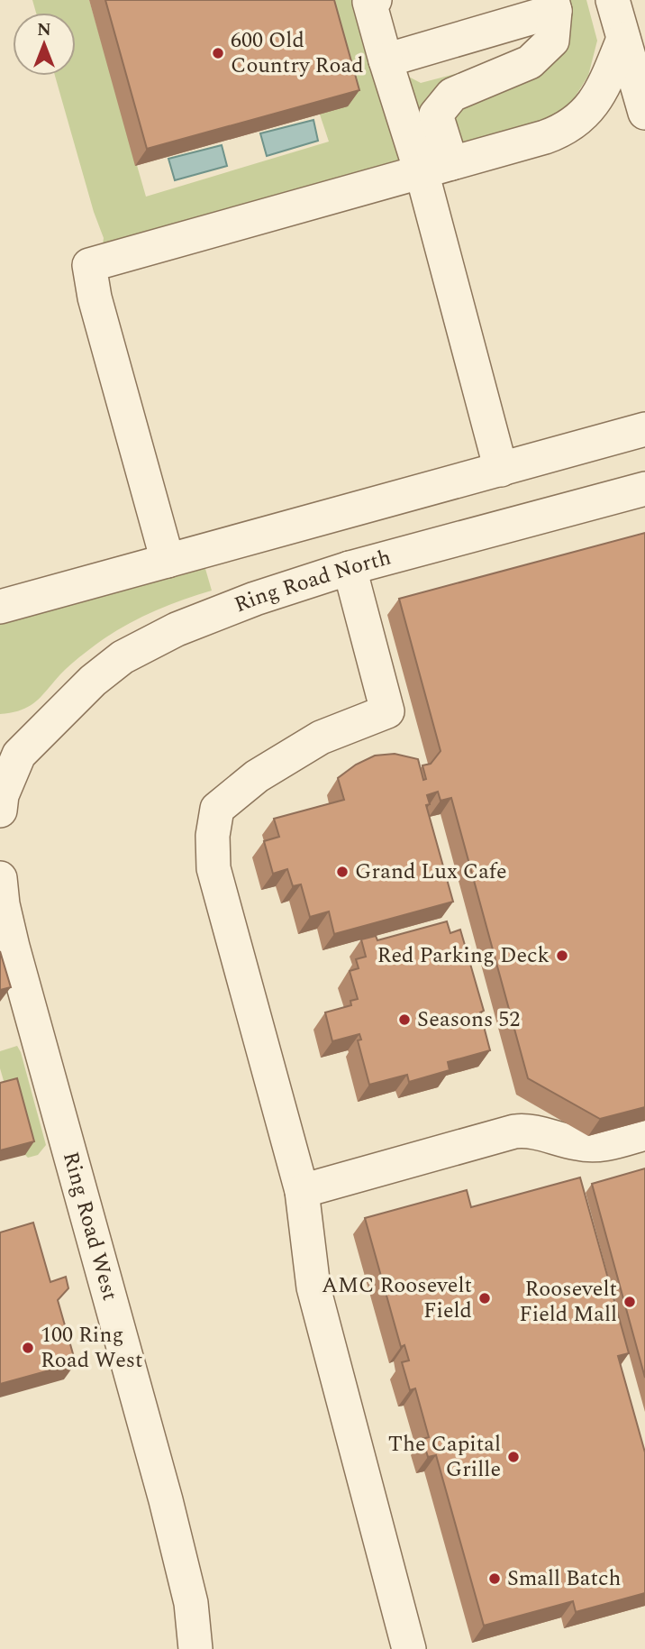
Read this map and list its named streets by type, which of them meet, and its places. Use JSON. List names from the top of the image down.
{
  "streets": {
    "street": ["Ring Road North", "Ring Road West"]
  },
  "places": [
    "600 Old Country Road",
    "Grand Lux Cafe",
    "Red Parking Deck",
    "Seasons 52",
    "AMC Roosevelt Field",
    "Roosevelt Field Mall",
    "100 Ring Road West",
    "The Capital Grille",
    "Small Batch"
  ],
  "north": "top"
}
